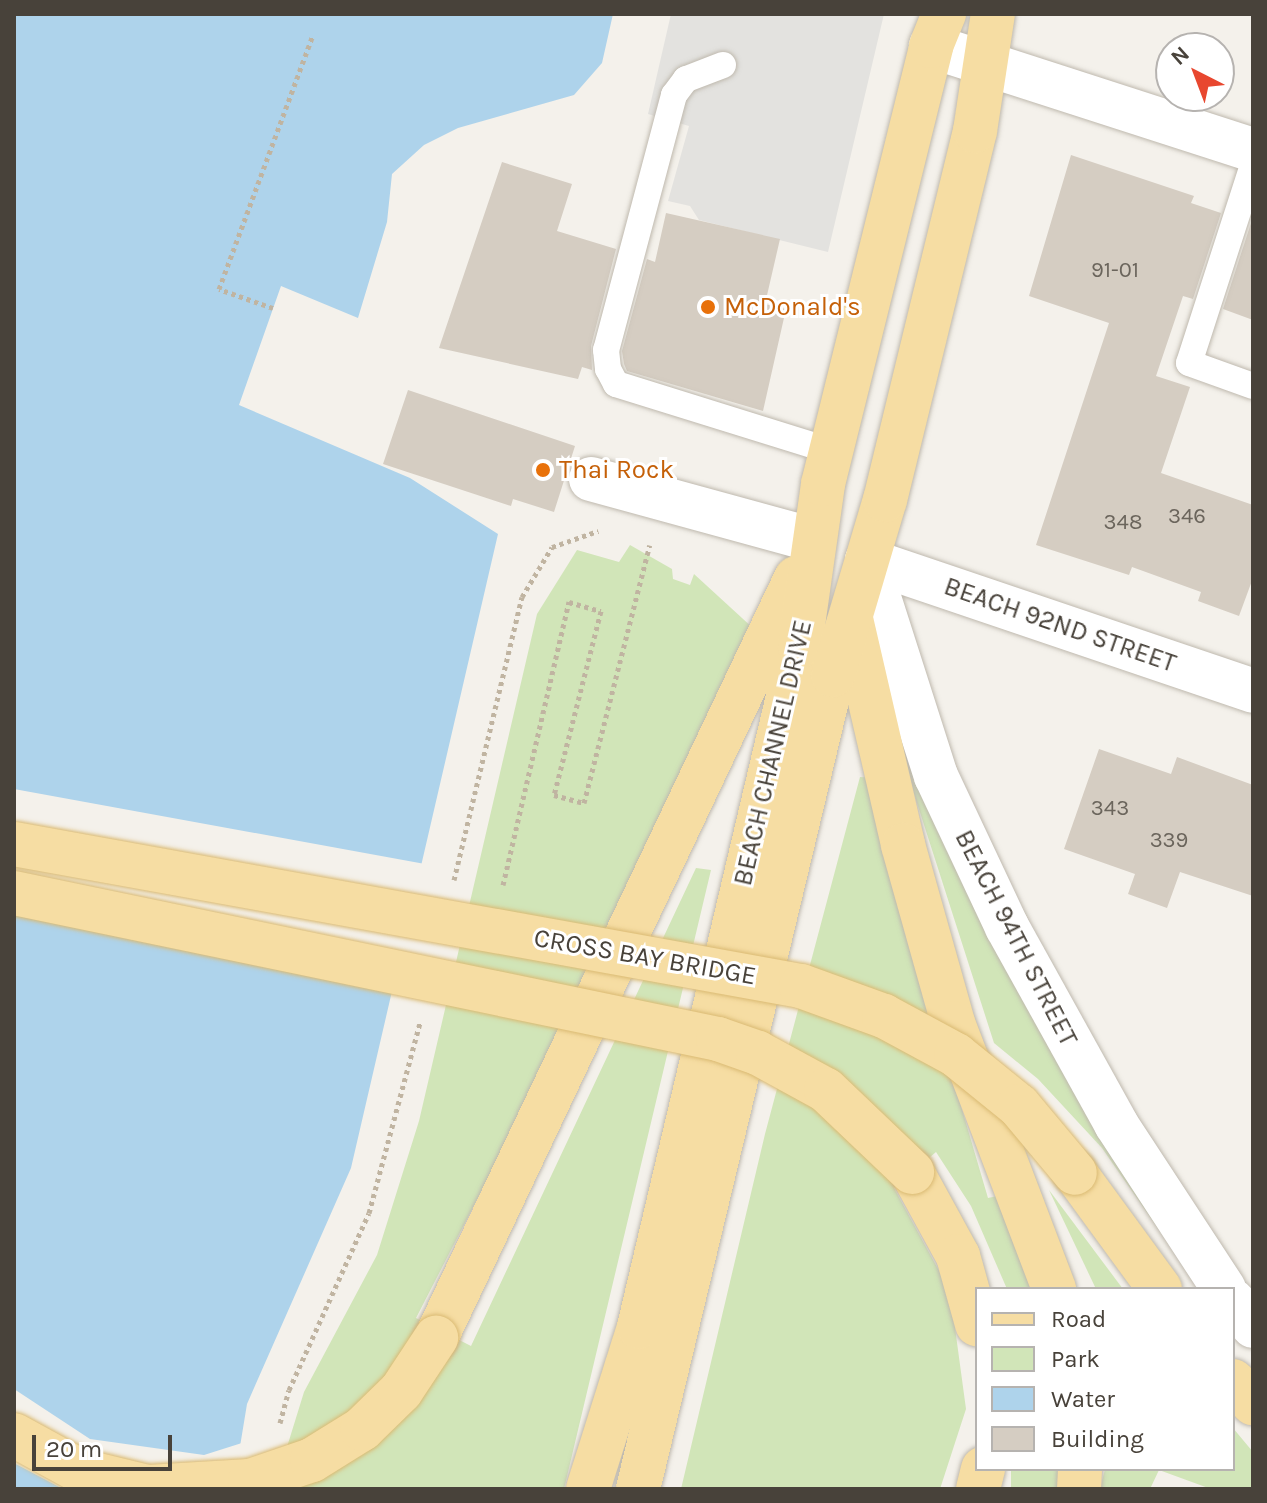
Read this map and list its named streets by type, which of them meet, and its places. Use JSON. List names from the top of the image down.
{
  "streets": {
    "main road": ["BEACH CHANNEL DRIVE", "CROSS BAY BRIDGE"],
    "street": ["BEACH 92ND STREET", "BEACH 94TH STREET"]
  },
  "crossings": [
    ["BEACH 92ND STREET", "BEACH CHANNEL DRIVE"],
    ["BEACH 92ND STREET", "BEACH 94TH STREET"],
    ["BEACH CHANNEL DRIVE", "BEACH 94TH STREET"]
  ],
  "places": ["McDonald's", "Thai Rock"],
  "house_numbers": [
    "91-01",
    "346",
    "348",
    "343",
    "339"
  ],
  "legend": [
    "Road",
    "Park",
    "Water",
    "Building"
  ],
  "scale_bar": "20 m",
  "north": "top left"
}
